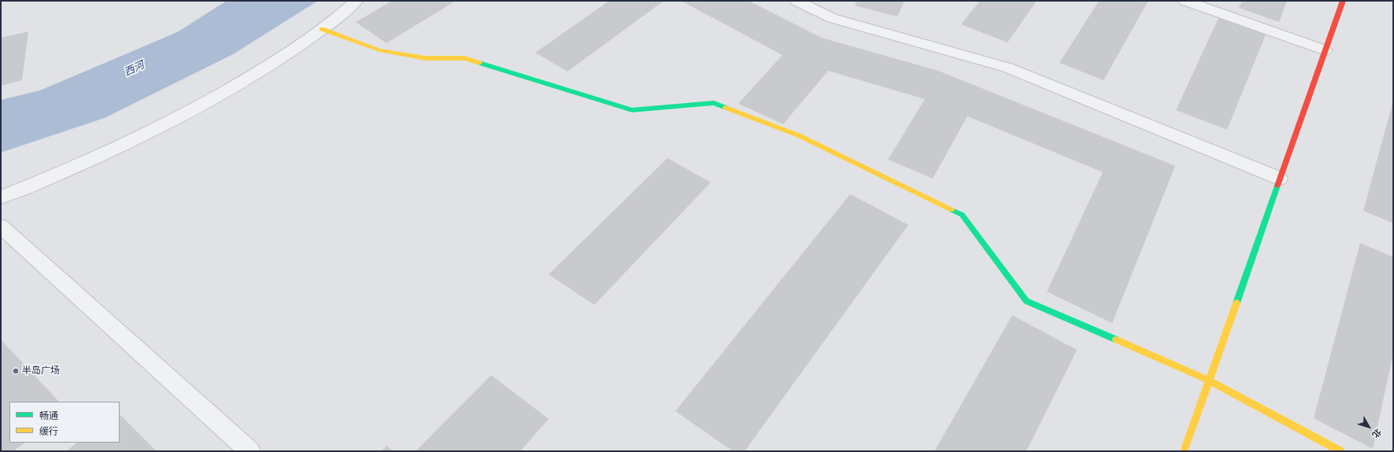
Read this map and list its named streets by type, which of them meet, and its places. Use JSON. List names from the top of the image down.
{
  "water": ["西河"],
  "places": ["半岛广场"],
  "legend": ["畅通", "缓行"],
  "north": "bottom right"
}
